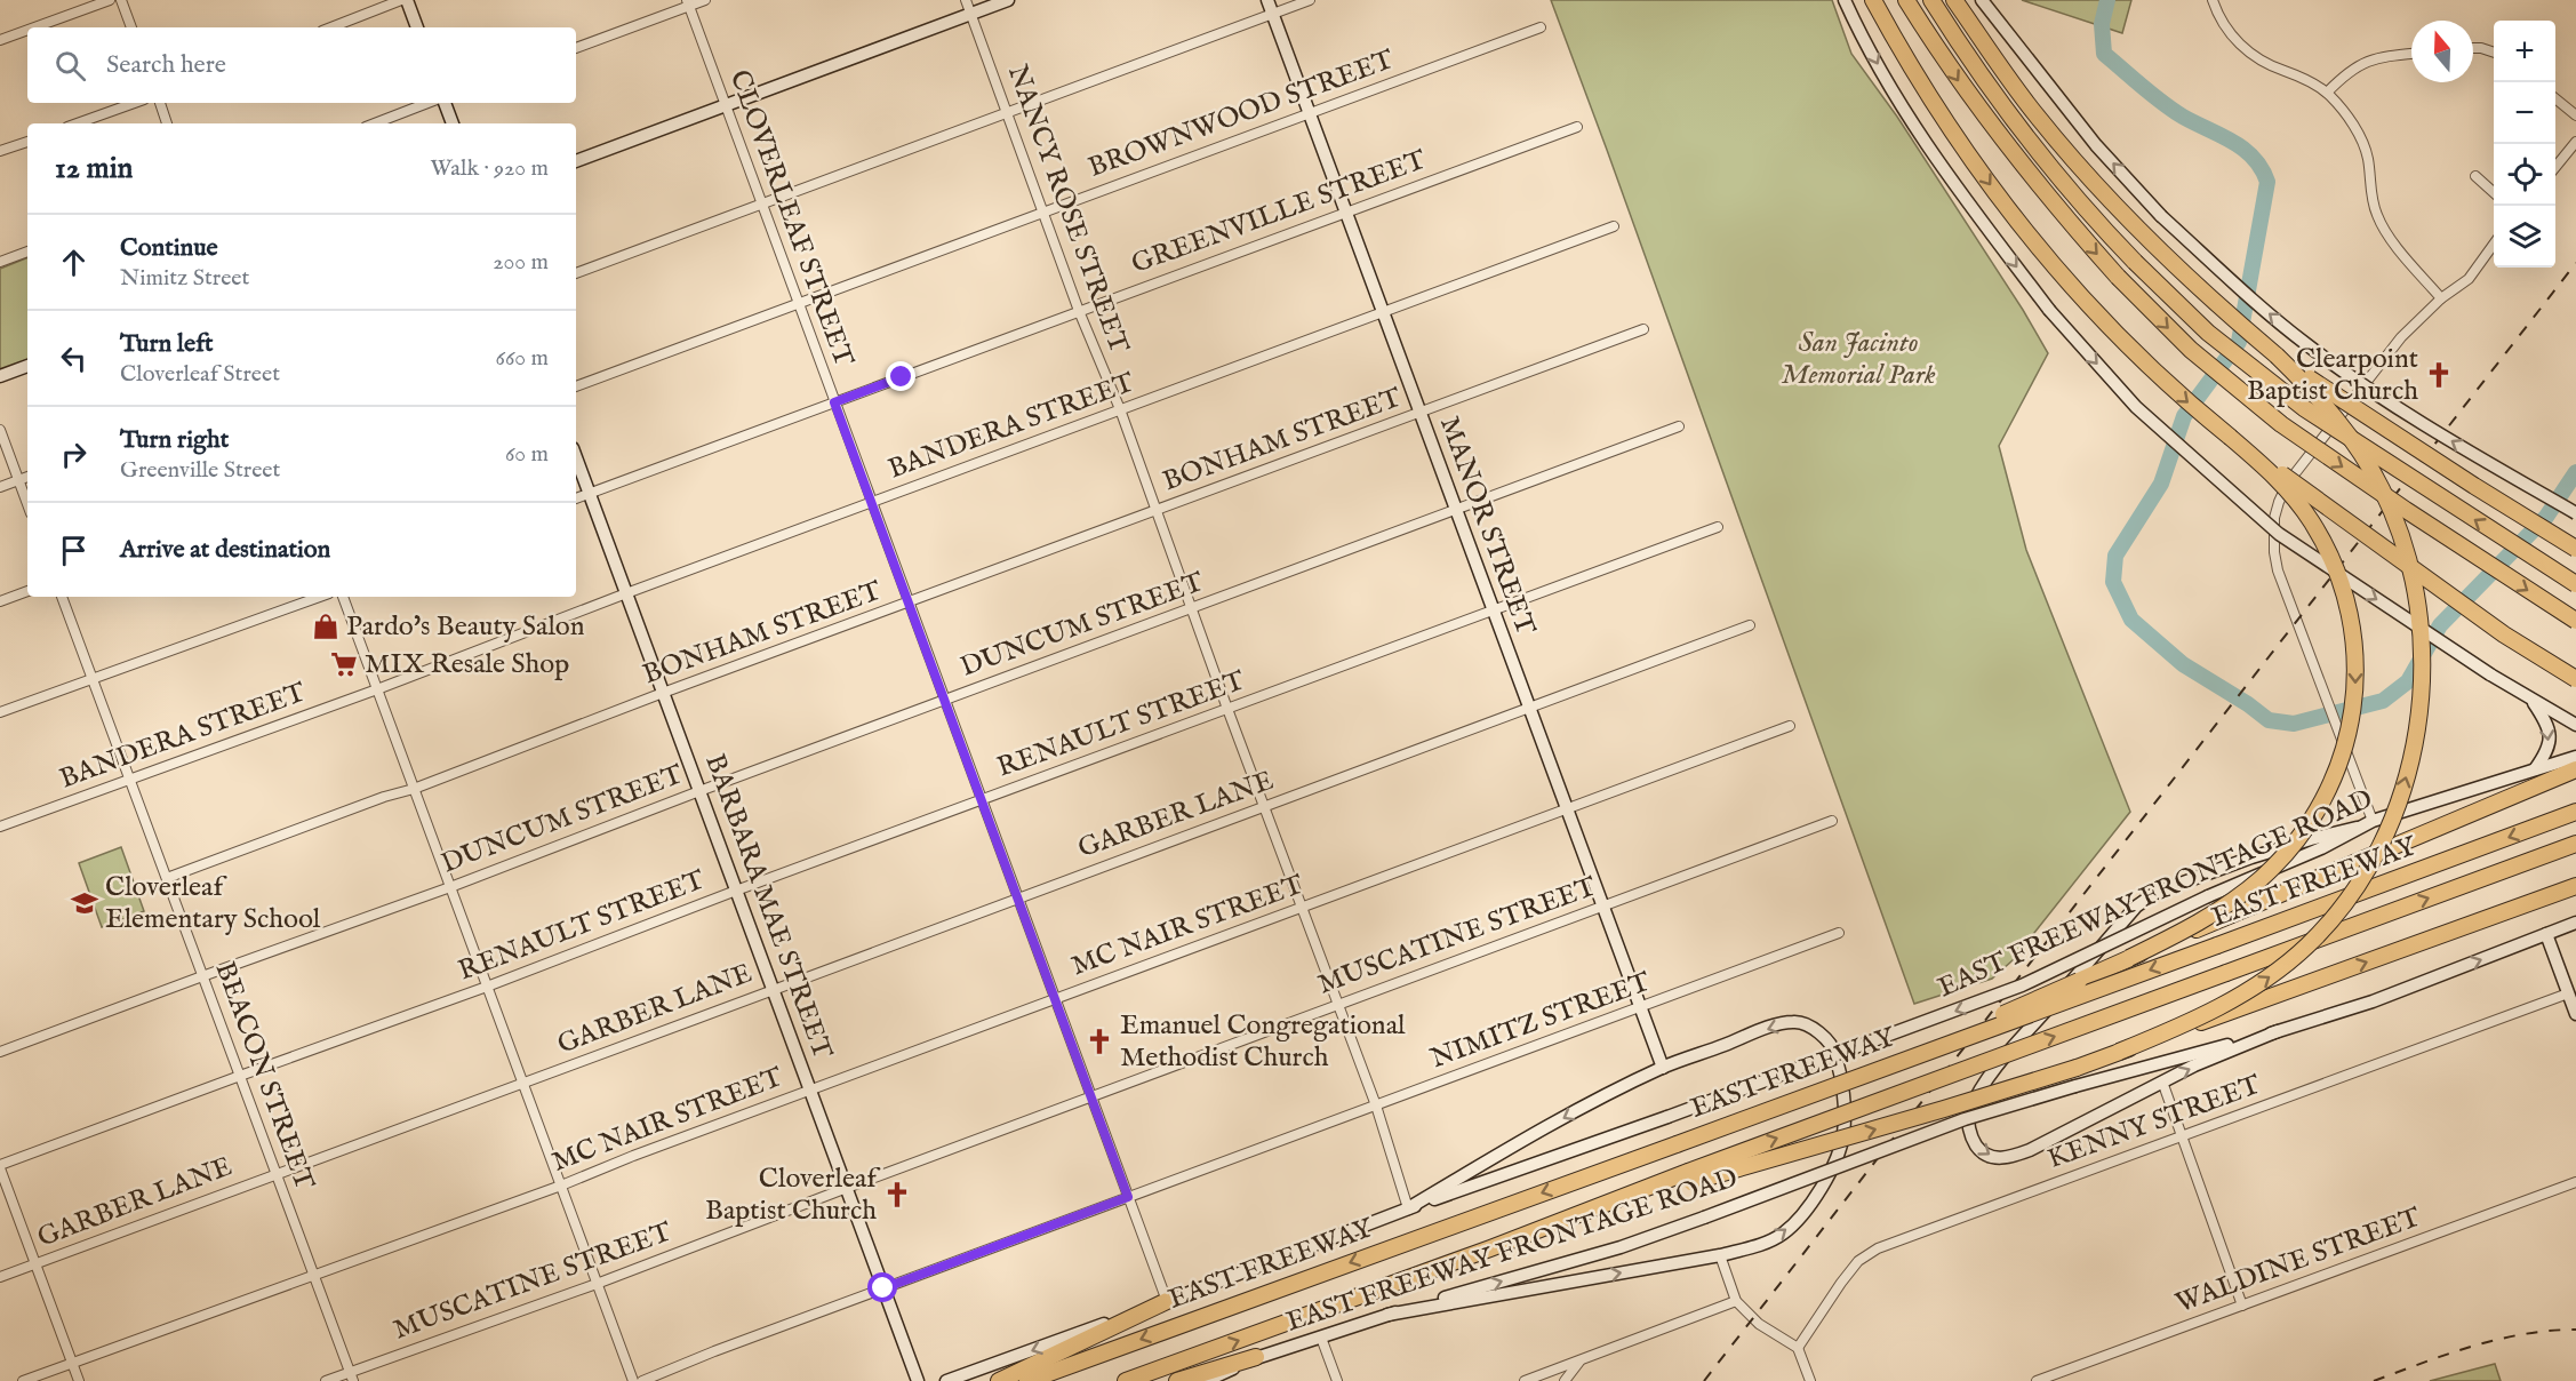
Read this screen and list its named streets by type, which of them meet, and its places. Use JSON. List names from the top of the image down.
{
  "streets": {
    "highway": ["EAST FREEWAY"],
    "main road": ["MANOR STREET", "EAST FREEWAY FRONTAGE ROAD", "BARBARA MAE STREET"],
    "street": [
      "BROWNWOOD STREET",
      "NANCY ROSE STREET",
      "GREENVILLE STREET",
      "CLOVERLEAF STREET",
      "BANDERA STREET",
      "BONHAM STREET",
      "DUNCUM STREET",
      "RENAULT STREET",
      "GARBER LANE",
      "MC NAIR STREET",
      "MUSCATINE STREET",
      "NIMITZ STREET",
      "BEACON STREET",
      "KENNY STREET",
      "WALDINE STREET"
    ]
  },
  "crossings": [
    ["BROWNWOOD STREET", "NANCY ROSE STREET"],
    ["BROWNWOOD STREET", "CLOVERLEAF STREET"],
    ["BROWNWOOD STREET", "MANOR STREET"],
    ["NANCY ROSE STREET", "GREENVILLE STREET"],
    ["NANCY ROSE STREET", "BANDERA STREET"],
    ["NANCY ROSE STREET", "BONHAM STREET"],
    ["NANCY ROSE STREET", "DUNCUM STREET"],
    ["NANCY ROSE STREET", "RENAULT STREET"],
    ["NANCY ROSE STREET", "GARBER LANE"],
    ["NANCY ROSE STREET", "EAST FREEWAY FRONTAGE ROAD"],
    ["NANCY ROSE STREET", "MC NAIR STREET"],
    ["NANCY ROSE STREET", "MUSCATINE STREET"],
    ["NANCY ROSE STREET", "NIMITZ STREET"],
    ["GREENVILLE STREET", "CLOVERLEAF STREET"],
    ["GREENVILLE STREET", "MANOR STREET"],
    ["GREENVILLE STREET", "BARBARA MAE STREET"],
    ["CLOVERLEAF STREET", "BANDERA STREET"],
    ["CLOVERLEAF STREET", "BONHAM STREET"],
    ["CLOVERLEAF STREET", "DUNCUM STREET"],
    ["CLOVERLEAF STREET", "RENAULT STREET"],
    ["CLOVERLEAF STREET", "GARBER LANE"],
    ["CLOVERLEAF STREET", "EAST FREEWAY FRONTAGE ROAD"],
    ["CLOVERLEAF STREET", "MC NAIR STREET"],
    ["CLOVERLEAF STREET", "MUSCATINE STREET"],
    ["CLOVERLEAF STREET", "NIMITZ STREET"],
    ["BANDERA STREET", "MANOR STREET"],
    ["BANDERA STREET", "BARBARA MAE STREET"],
    ["BANDERA STREET", "BEACON STREET"],
    ["BONHAM STREET", "MANOR STREET"],
    ["BONHAM STREET", "BARBARA MAE STREET"],
    ["BONHAM STREET", "BEACON STREET"],
    ["MANOR STREET", "DUNCUM STREET"],
    ["MANOR STREET", "RENAULT STREET"],
    ["MANOR STREET", "GARBER LANE"],
    ["MANOR STREET", "MC NAIR STREET"],
    ["MANOR STREET", "MUSCATINE STREET"],
    ["MANOR STREET", "NIMITZ STREET"],
    ["DUNCUM STREET", "BARBARA MAE STREET"],
    ["DUNCUM STREET", "BEACON STREET"],
    ["RENAULT STREET", "BARBARA MAE STREET"],
    ["RENAULT STREET", "BEACON STREET"],
    ["GARBER LANE", "BARBARA MAE STREET"],
    ["GARBER LANE", "BEACON STREET"],
    ["BARBARA MAE STREET", "MC NAIR STREET"],
    ["BARBARA MAE STREET", "MUSCATINE STREET"],
    ["BARBARA MAE STREET", "NIMITZ STREET"],
    ["MC NAIR STREET", "BEACON STREET"],
    ["MUSCATINE STREET", "BEACON STREET"]
  ],
  "parks": ["San Jacinto Memorial Park"],
  "places": {
    "church": ["Clearpoint Baptist Church", "Emanuel Congregational Methodist Church", "Cloverleaf Baptist Church"],
    "shop": ["Pardo's Beauty Salon"],
    "supermarket": ["MIX Resale Shop"],
    "school or university": ["Cloverleaf Elementary School"]
  },
  "north": "top",
  "page": {
    "map_buttons": ["+", "−"],
    "search": "Search here",
    "heading": ["12 min", "Walk · 920 m"],
    "list": [
      ["Continue", "Nimitz Street", "200 m"],
      ["Turn left", "Cloverleaf Street", "660 m"],
      ["Turn right", "Greenville Street", "60 m"],
      "Arrive at destination"
    ]
  }
}
